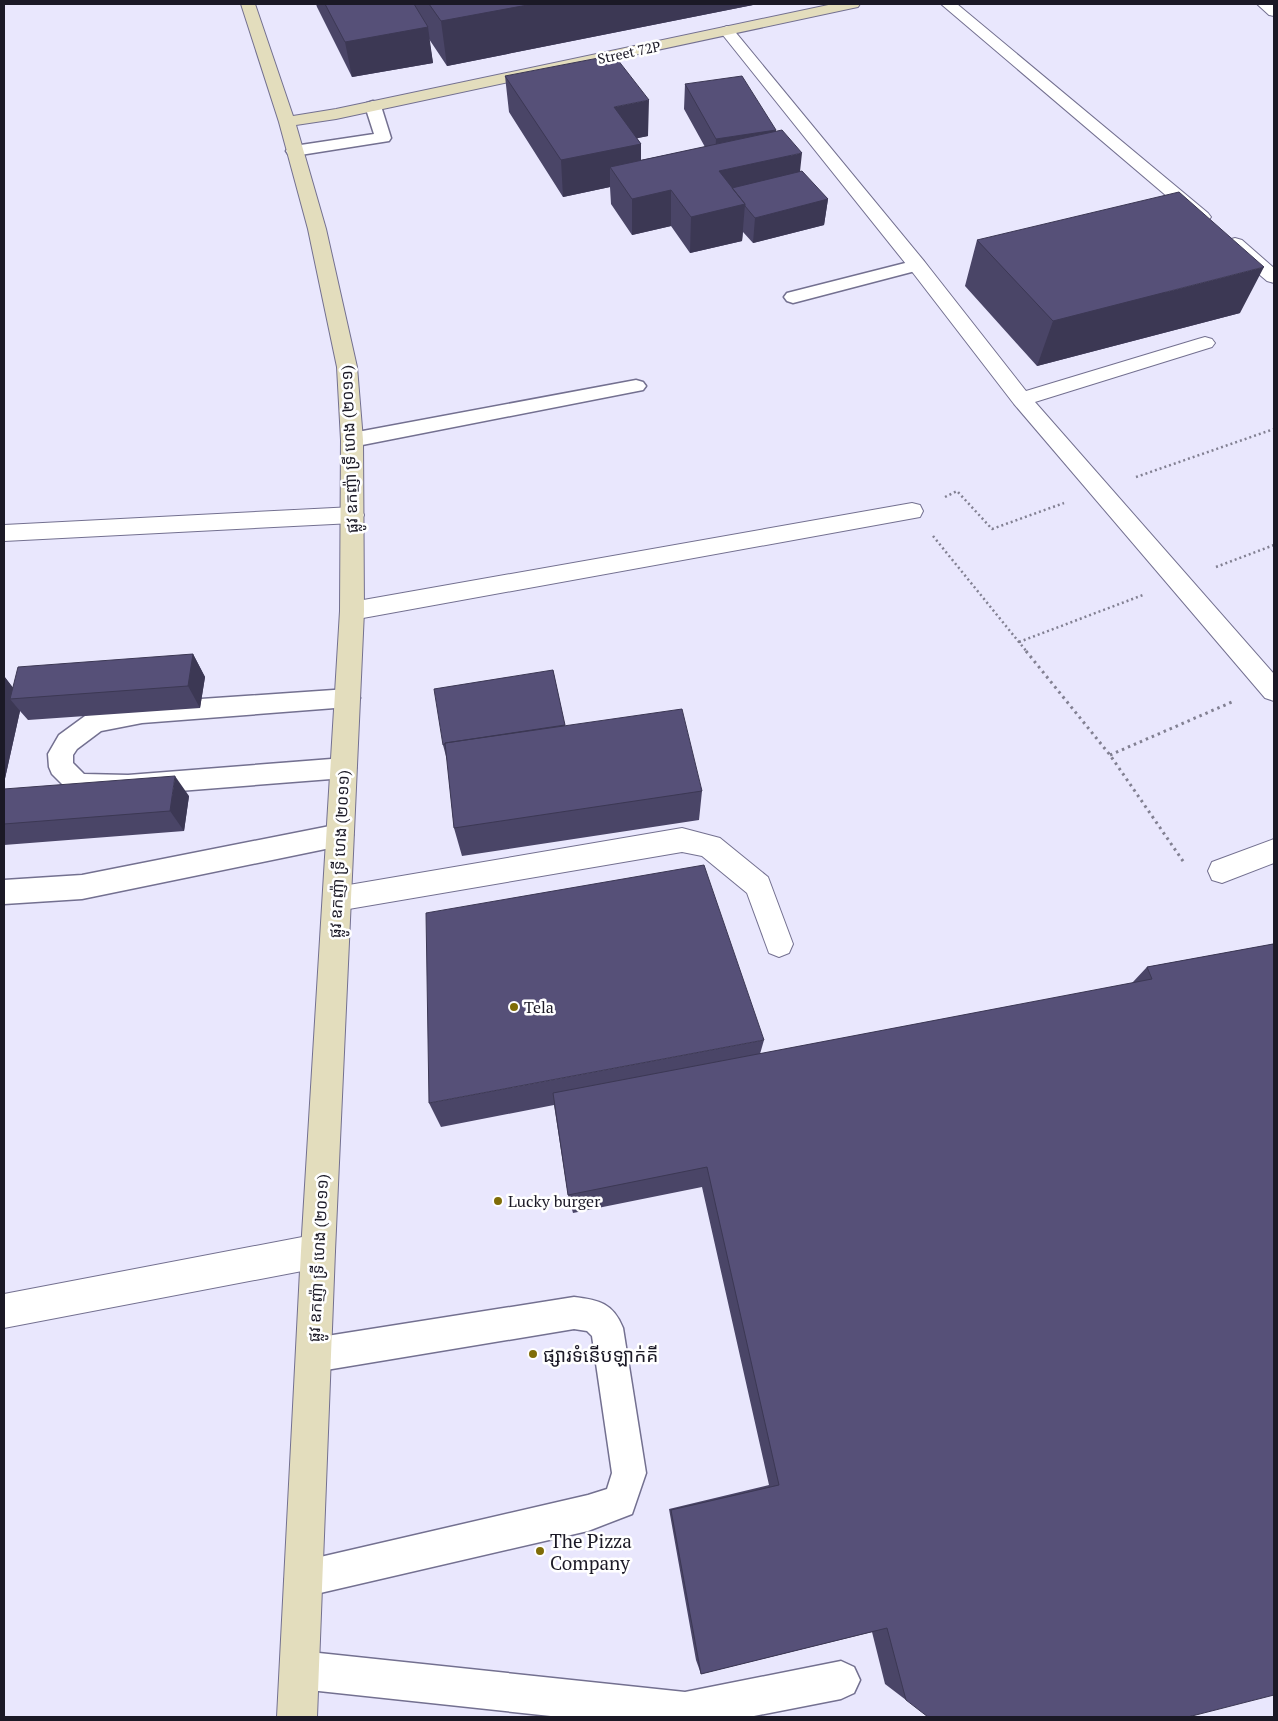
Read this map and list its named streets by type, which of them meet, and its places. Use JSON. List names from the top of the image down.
{
  "streets": {
    "main road": ["Street 72P", "ផ្លូវ ឧកញ៉ា ទ្រី ហេង (២០១១)"]
  },
  "crossings": [
    ["Street 72P", "ផ្លូវ ឧកញ៉ា ទ្រី ហេង (២០១១)"]
  ],
  "places": [
    "Tela",
    "Lucky burger",
    "ផ្សារទំនើបឡាក់គី",
    "The Pizza Company"
  ]
}
